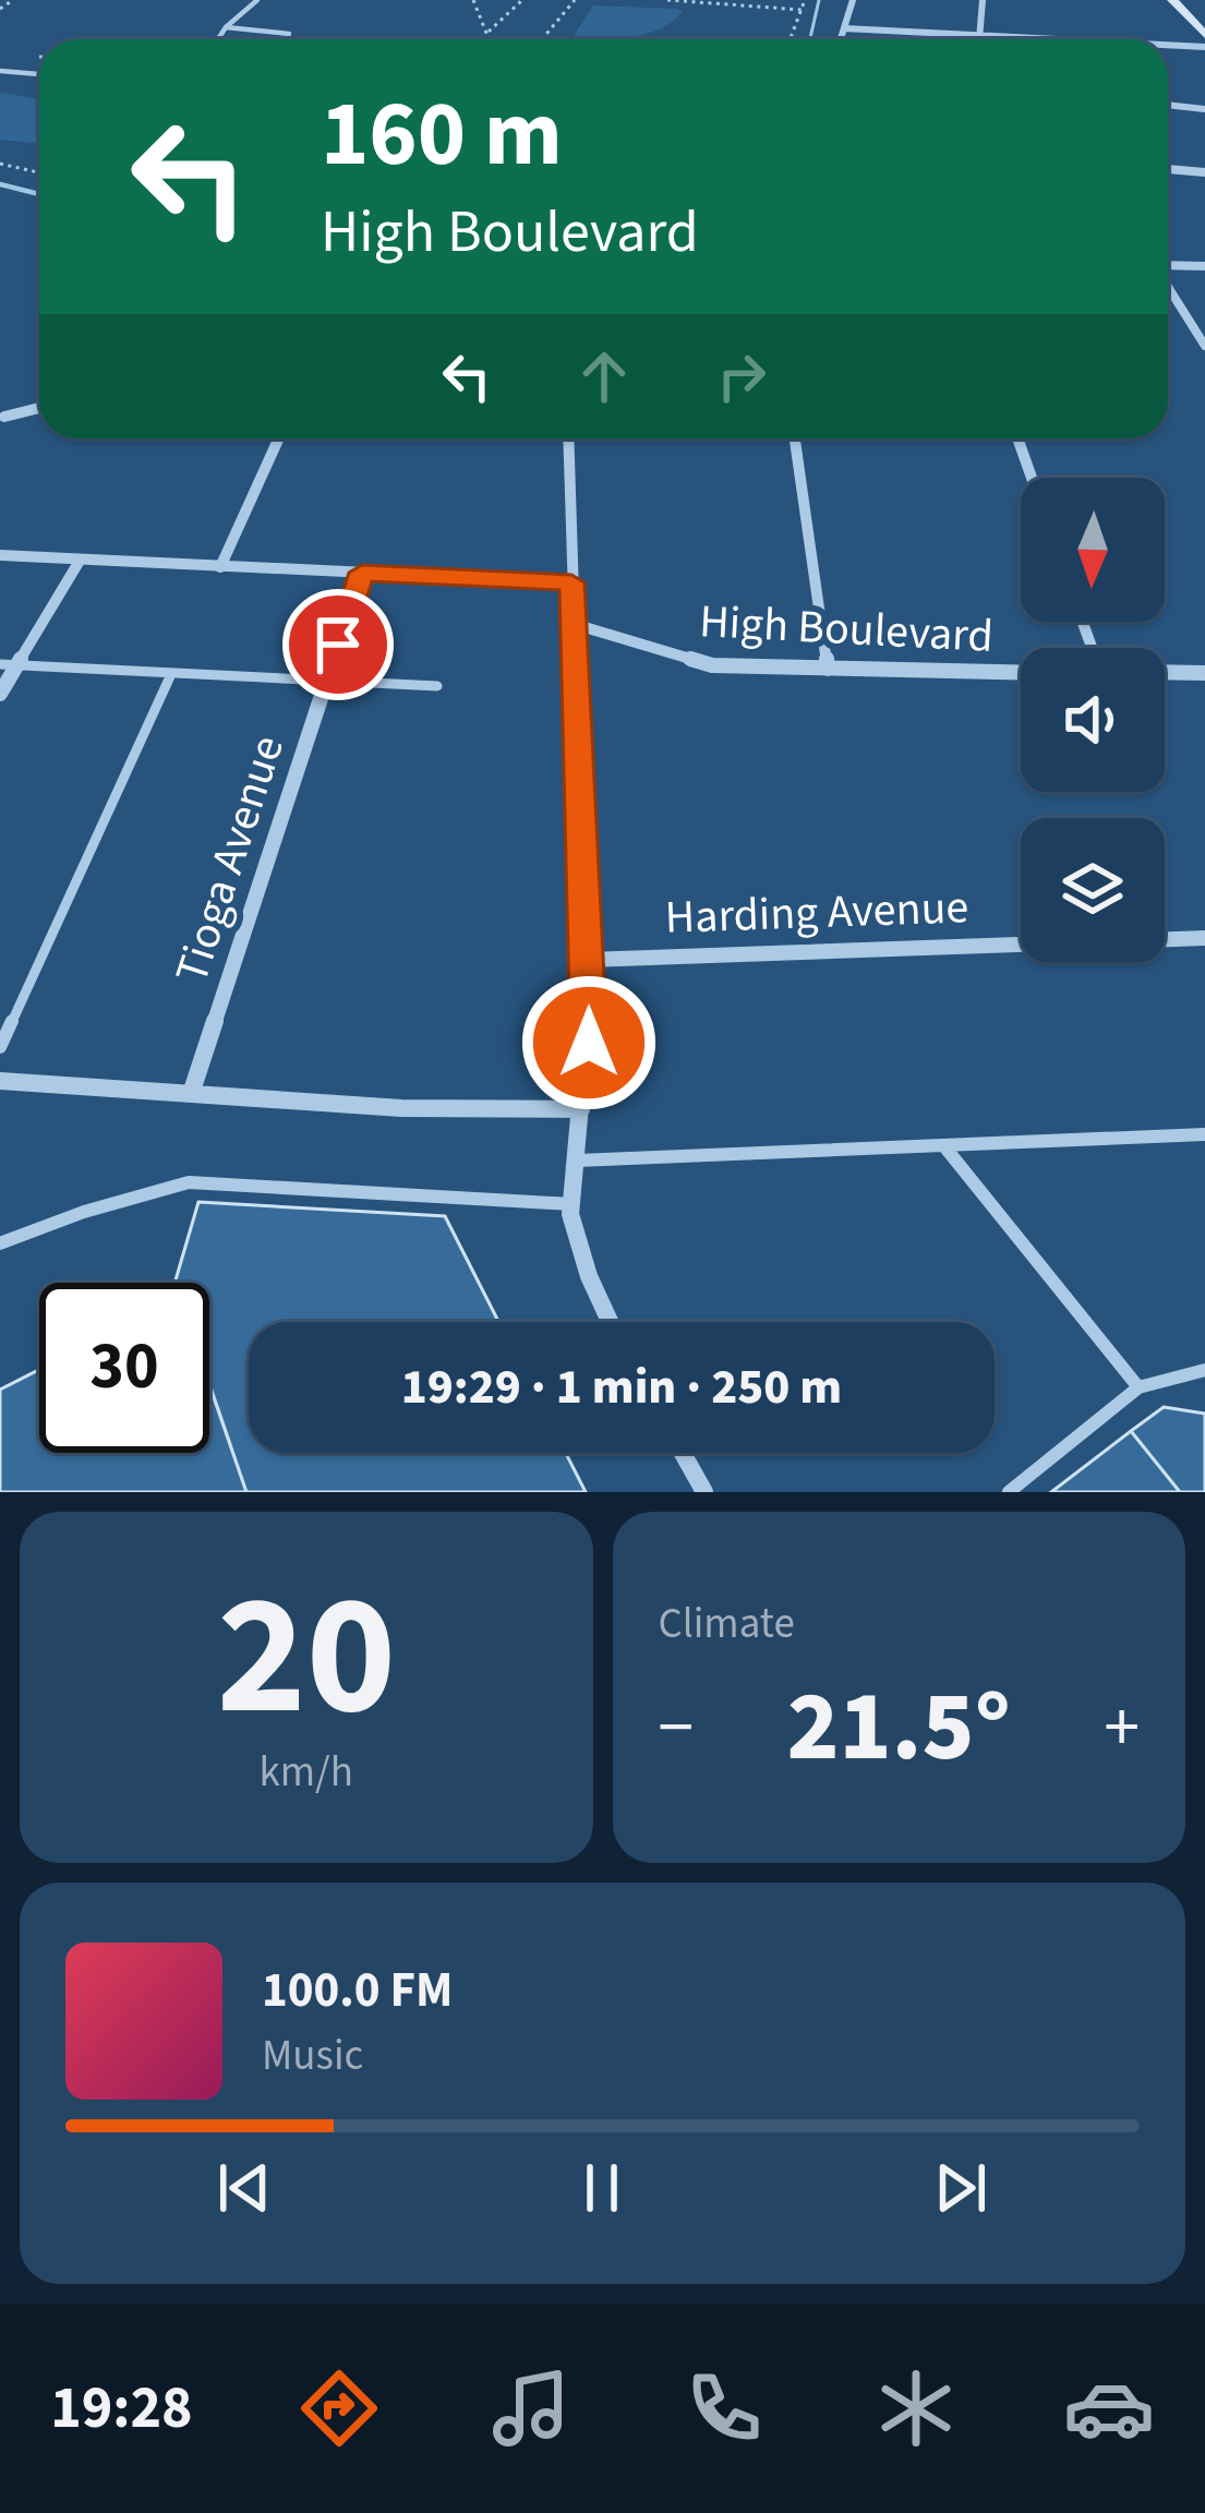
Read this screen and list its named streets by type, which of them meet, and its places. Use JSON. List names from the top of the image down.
{
  "streets": {
    "street": ["High Boulevard", "Tioga Avenue", "Harding Avenue"]
  },
  "north": "bottom",
  "page": {
    "turn": ["160 m", "High Boulevard"],
    "limit": "30",
    "trip": "19:29 · 1 min · 250 m",
    "tile": [
      ["20", "km/h"],
      "Climate"
    ],
    "heat": ["−", "21.5°", "+"],
    "song": ["100.0 FM", "Music"],
    "tabs": "19:28"
  }
}
